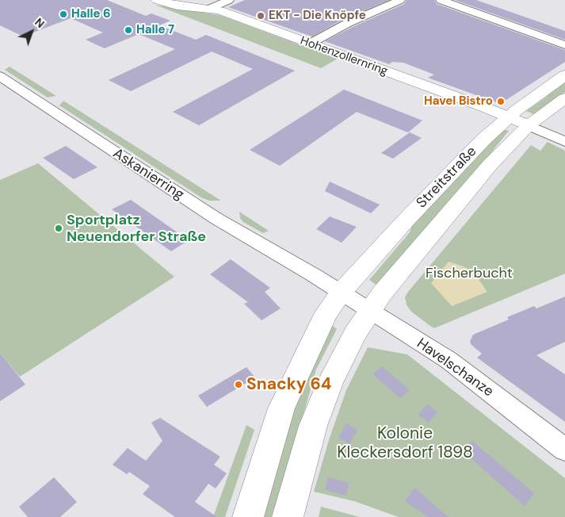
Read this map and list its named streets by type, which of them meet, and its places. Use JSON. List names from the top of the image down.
{
  "streets": {
    "main road": ["Hohenzollernring", "Streitstraße"],
    "street": ["Askanierring", "Havelschanze"]
  },
  "crossings": [
    ["Hohenzollernring", "Streitstraße"],
    ["Askanierring", "Streitstraße"],
    ["Askanierring", "Havelschanze"],
    ["Streitstraße", "Havelschanze"]
  ],
  "parks": ["Fischerbucht", "Kolonie Kleckersdorf 1898"],
  "places": [
    "Halle 6",
    "EKT - Die Knöpfe",
    "Halle 7",
    "Havel Bistro",
    "Sportplatz Neuendorfer Straße",
    "Snacky 64"
  ],
  "north": "top right"
}
